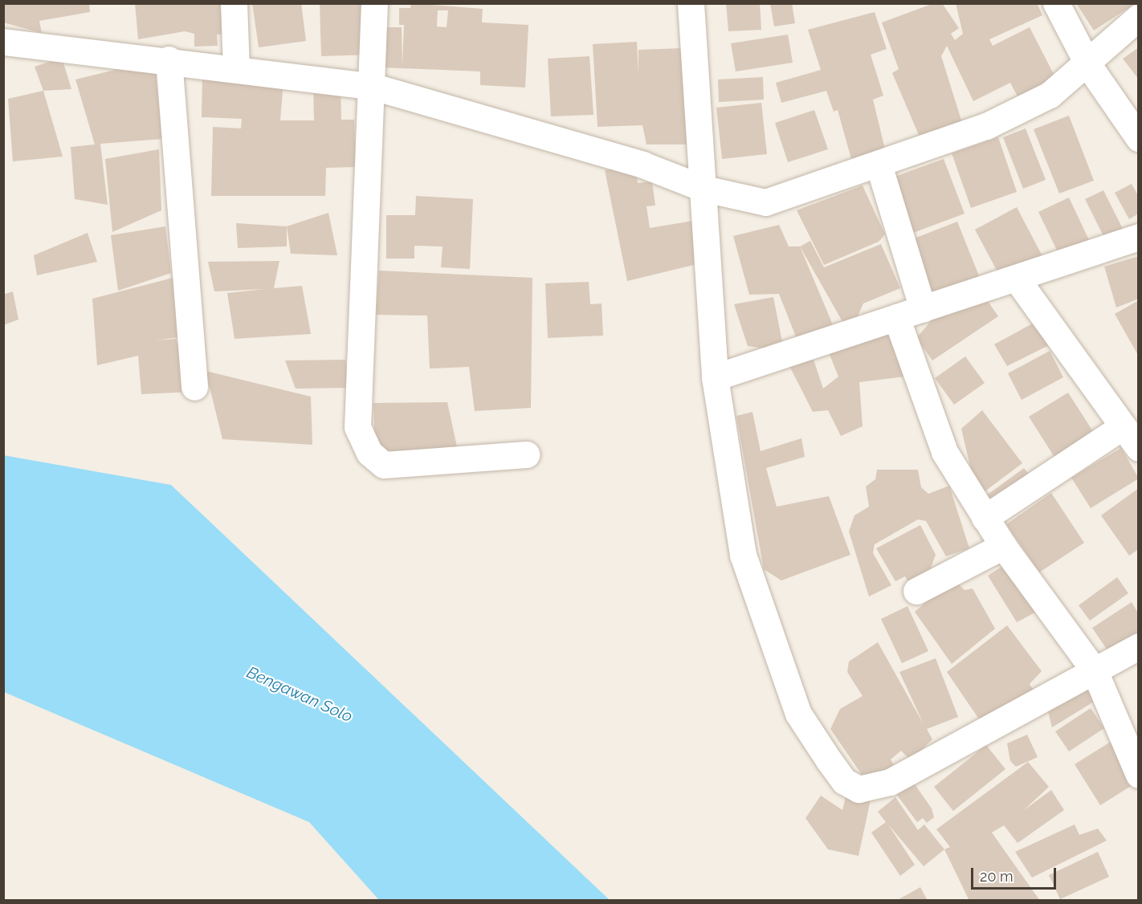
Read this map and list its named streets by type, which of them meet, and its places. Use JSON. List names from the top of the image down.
{
  "water": ["Bengawan Solo"],
  "scale_bar": "20 m"
}
